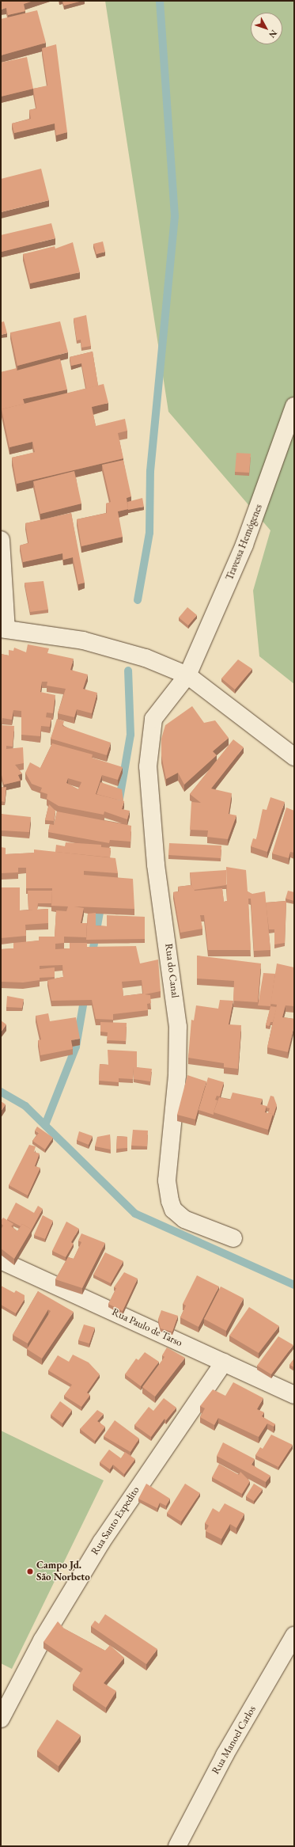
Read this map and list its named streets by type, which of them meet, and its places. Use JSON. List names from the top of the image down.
{
  "streets": {
    "street": [
      "Travessa Hemógenes",
      "Rua do Canal",
      "Rua Paulo de Tarso",
      "Rua Santo Expedito",
      "Rua Manoel Carlos"
    ]
  },
  "crossings": [
    ["Travessa Hemógenes", "Rua do Canal"],
    ["Rua Paulo de Tarso", "Rua Santo Expedito"]
  ],
  "places": ["Campo Jd. São Norbeto"],
  "north": "bottom right"
}
